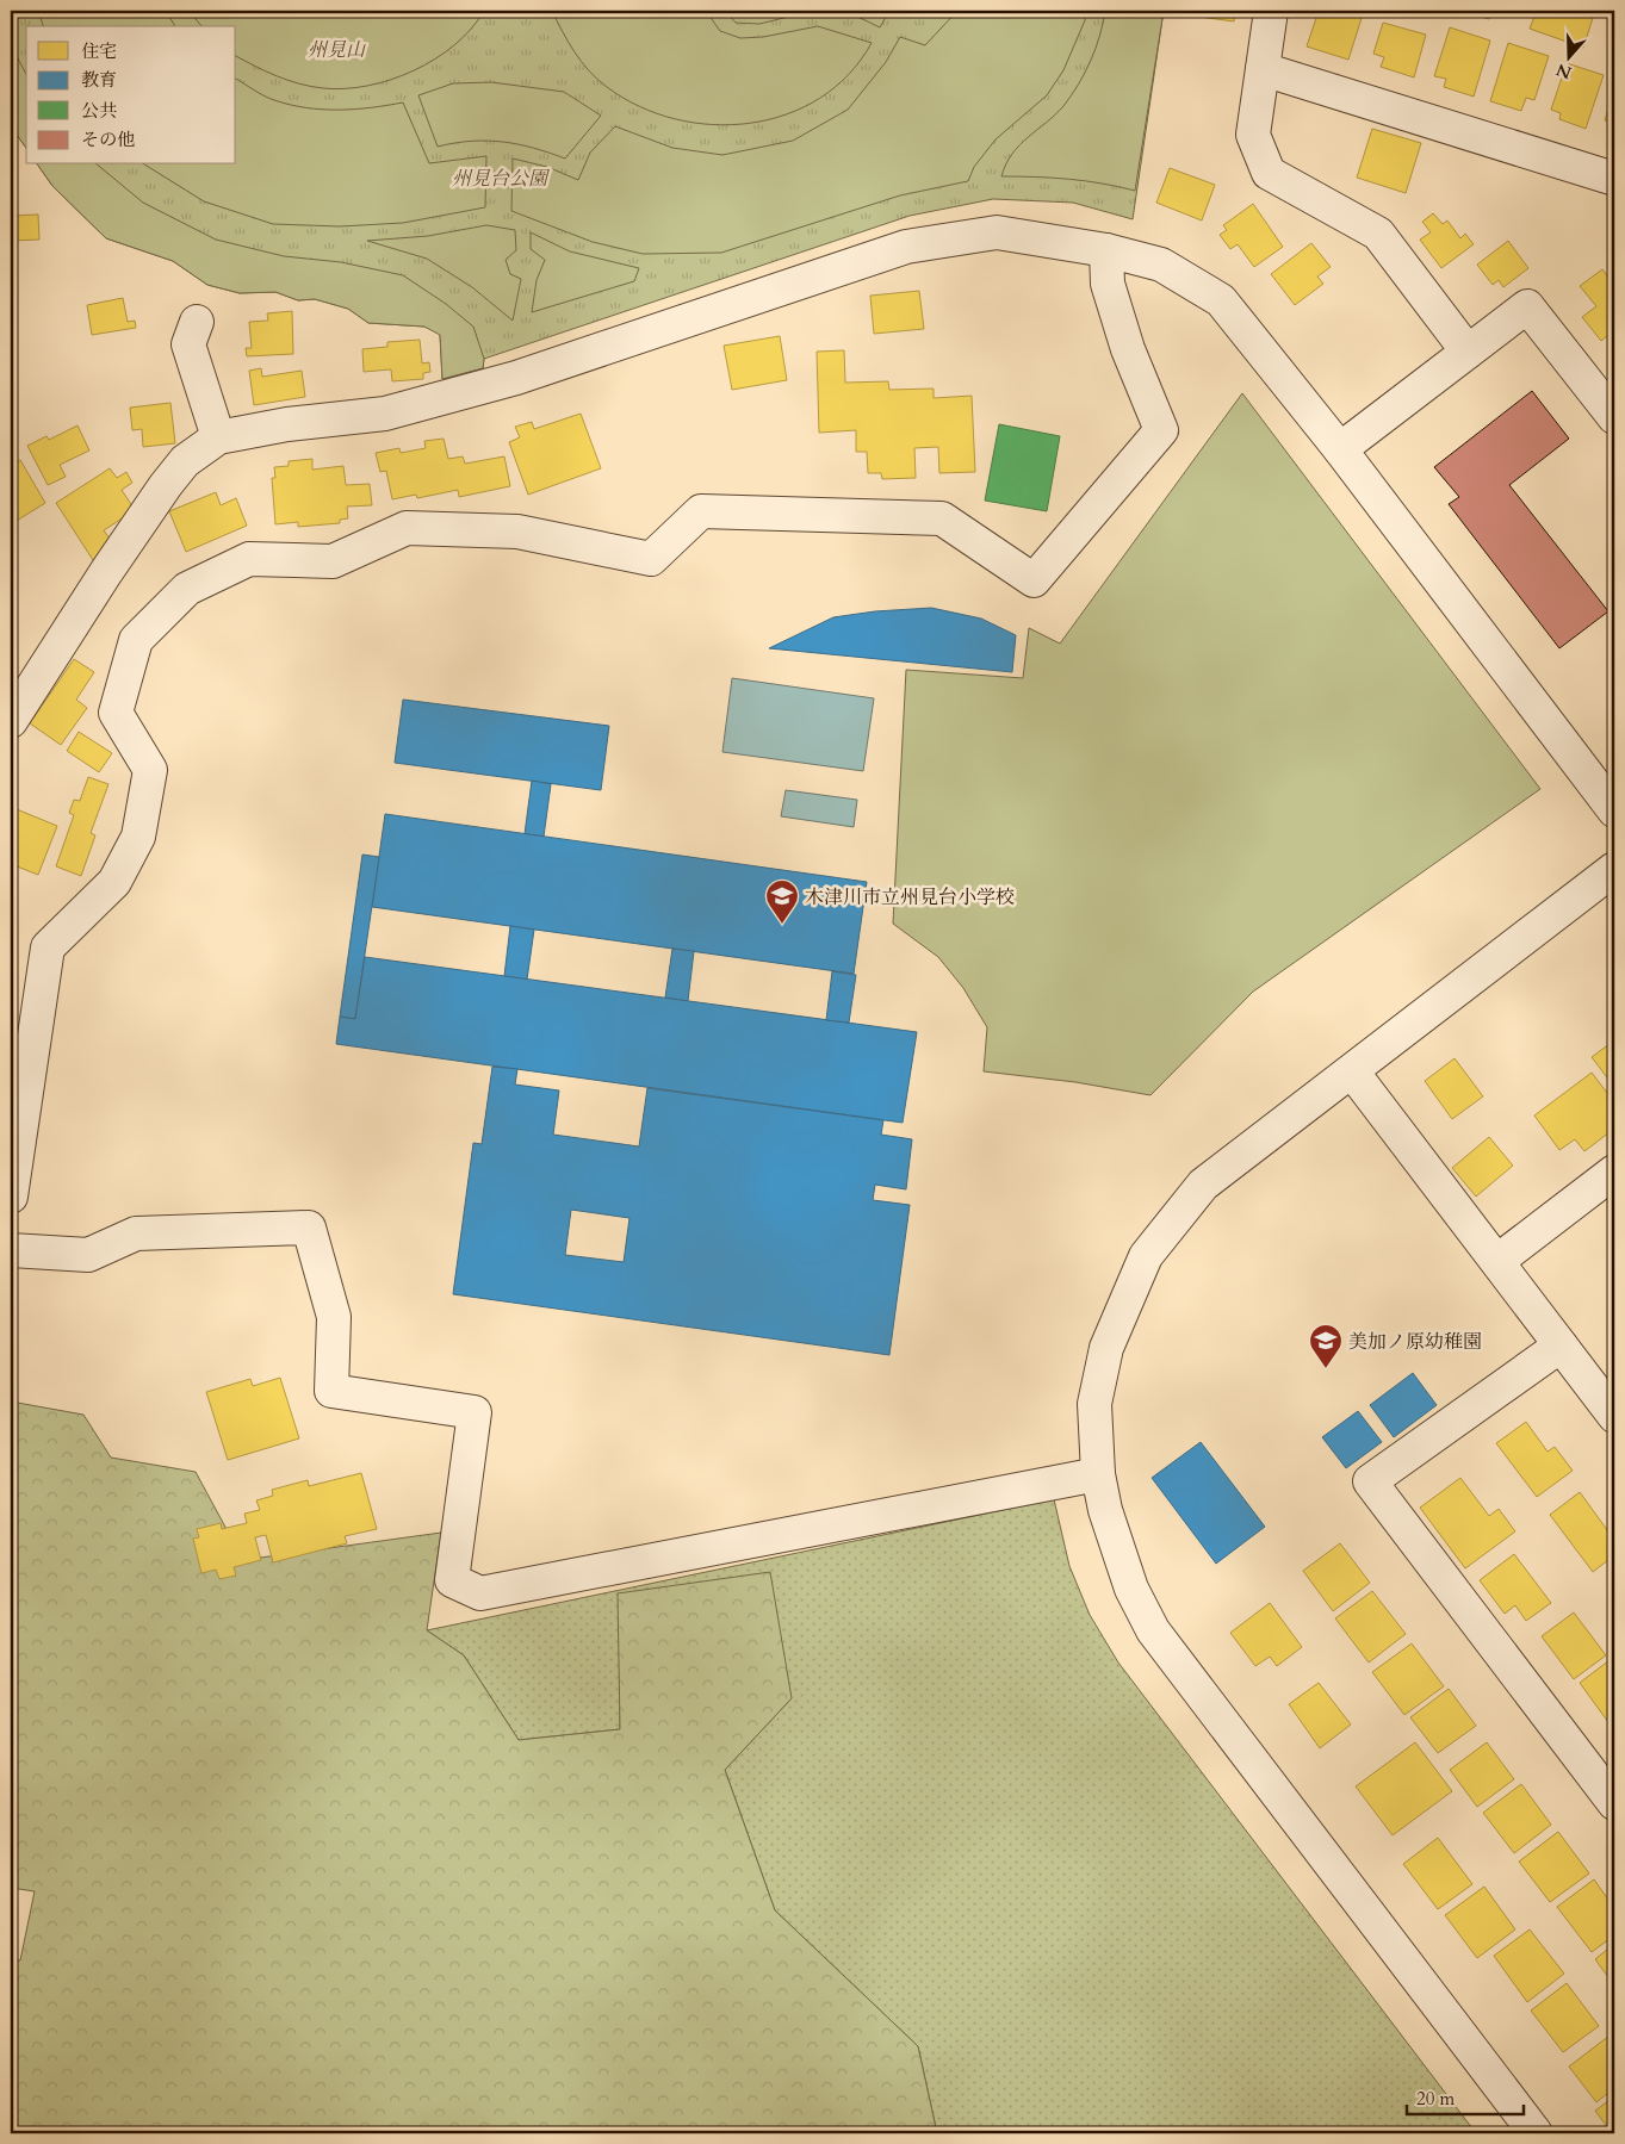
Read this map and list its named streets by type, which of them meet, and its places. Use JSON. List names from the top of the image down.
{
  "parks": ["州見山", "州見台公園"],
  "places": {
    "school or university": ["木津川市立州見台小学校", "美加ノ原幼稚園"]
  },
  "legend": [
    "住宅",
    "教育",
    "公共",
    "その他"
  ],
  "scale_bar": "20 m",
  "north": "bottom"
}
